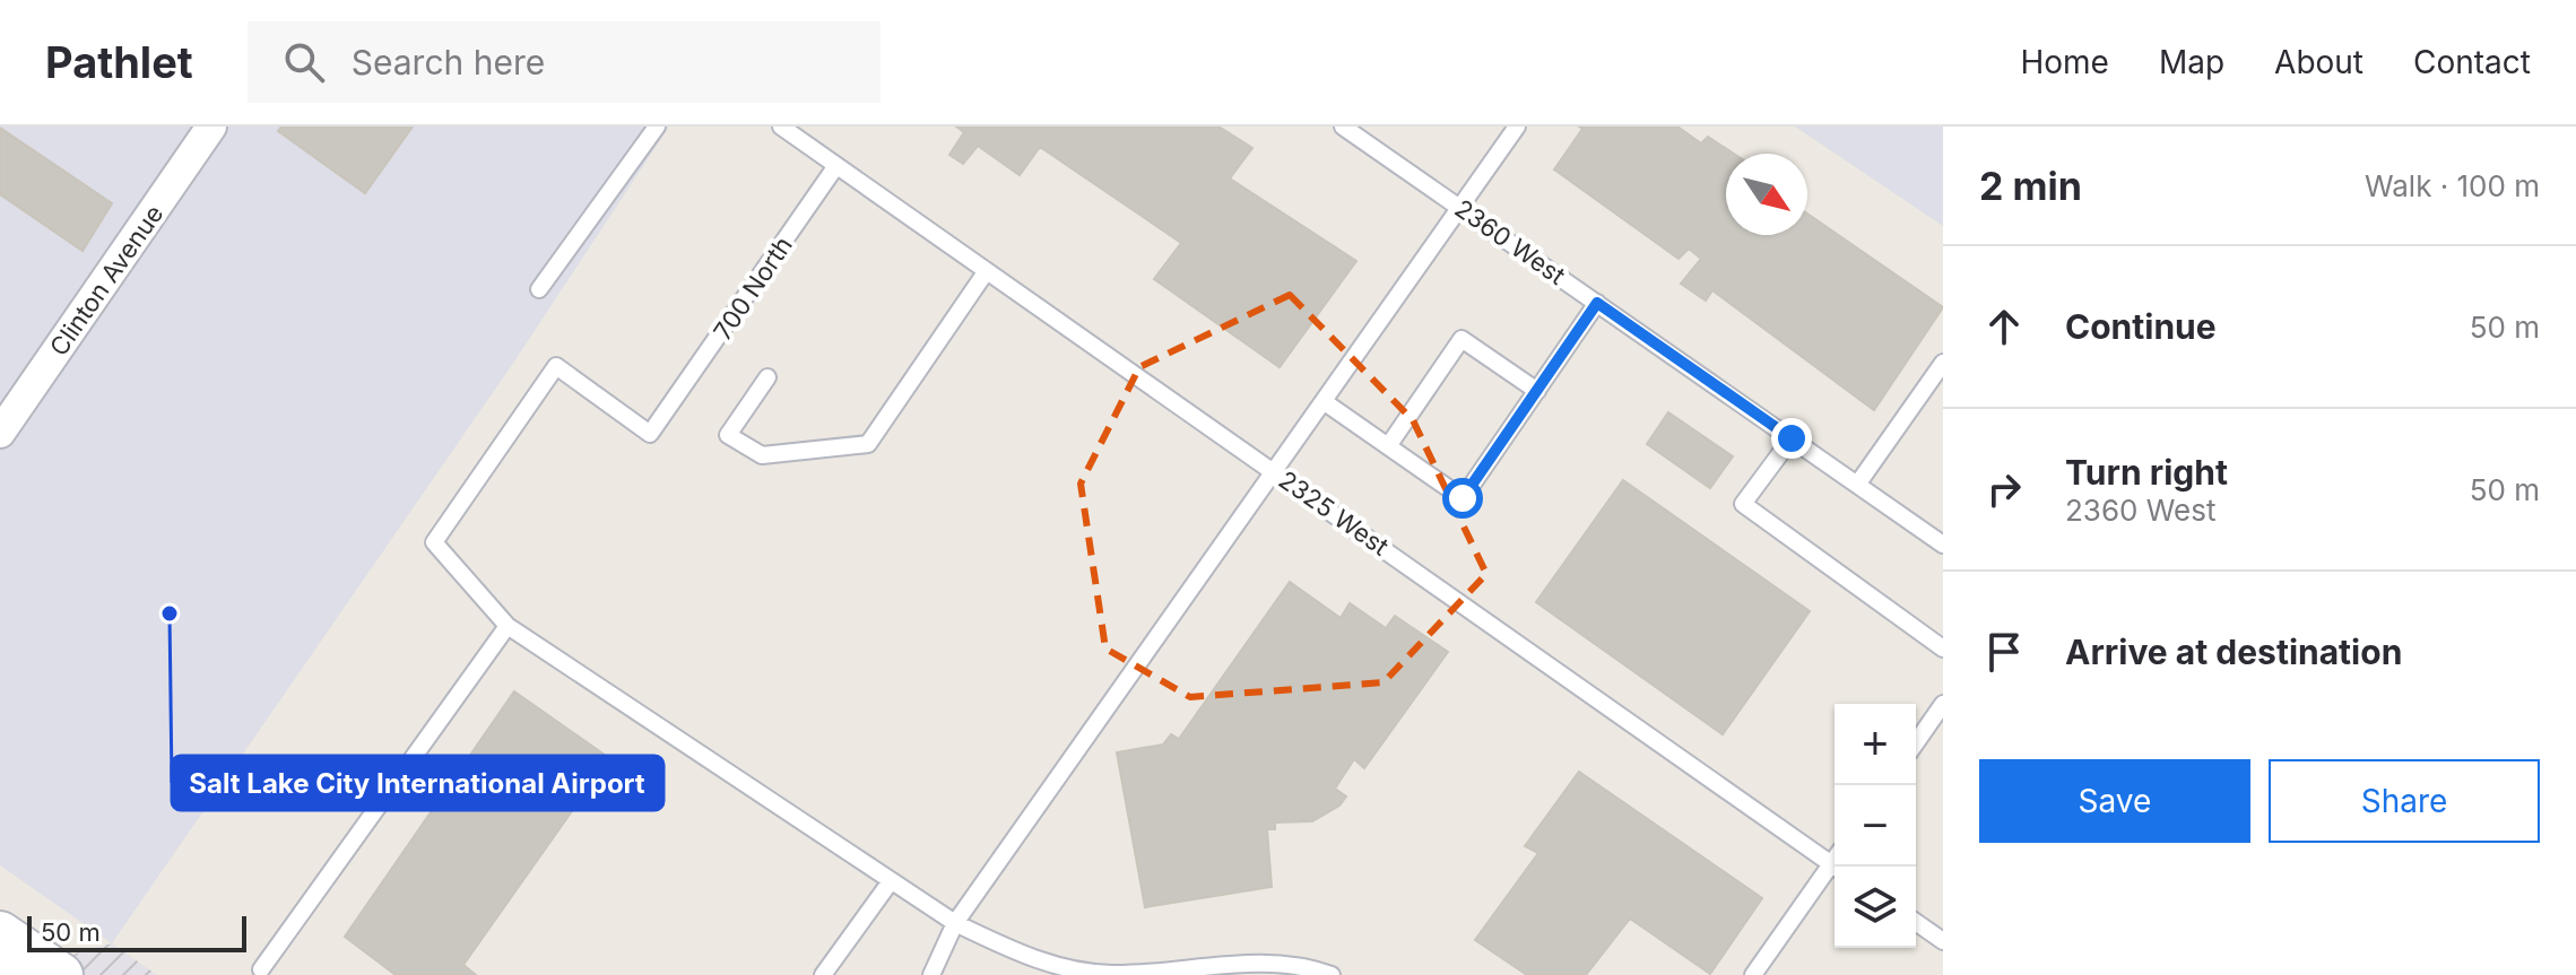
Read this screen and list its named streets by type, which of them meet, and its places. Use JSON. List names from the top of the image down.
{
  "streets": {
    "street": ["Clinton Avenue"],
    "lane": ["2360 West", "700 North", "2325 West"]
  },
  "crossings": [
    ["700 North", "2325 West"]
  ],
  "places": ["Salt Lake City International Airport"],
  "scale_bar": "50 m",
  "north": "bottom right",
  "page": {
    "header": "Pathlet",
    "search": "Search here",
    "nav": [
      "Home",
      "Map",
      "About",
      "Contact"
    ],
    "heading": ["2 min", "Walk · 100 m"],
    "list": [
      ["Continue", "50 m"],
      ["Turn right", "2360 West", "50 m"],
      "Arrive at destination"
    ],
    "map_buttons": ["+", "−"],
    "buttons": ["Save", "Share"],
    "scale": "50 m"
  }
}
